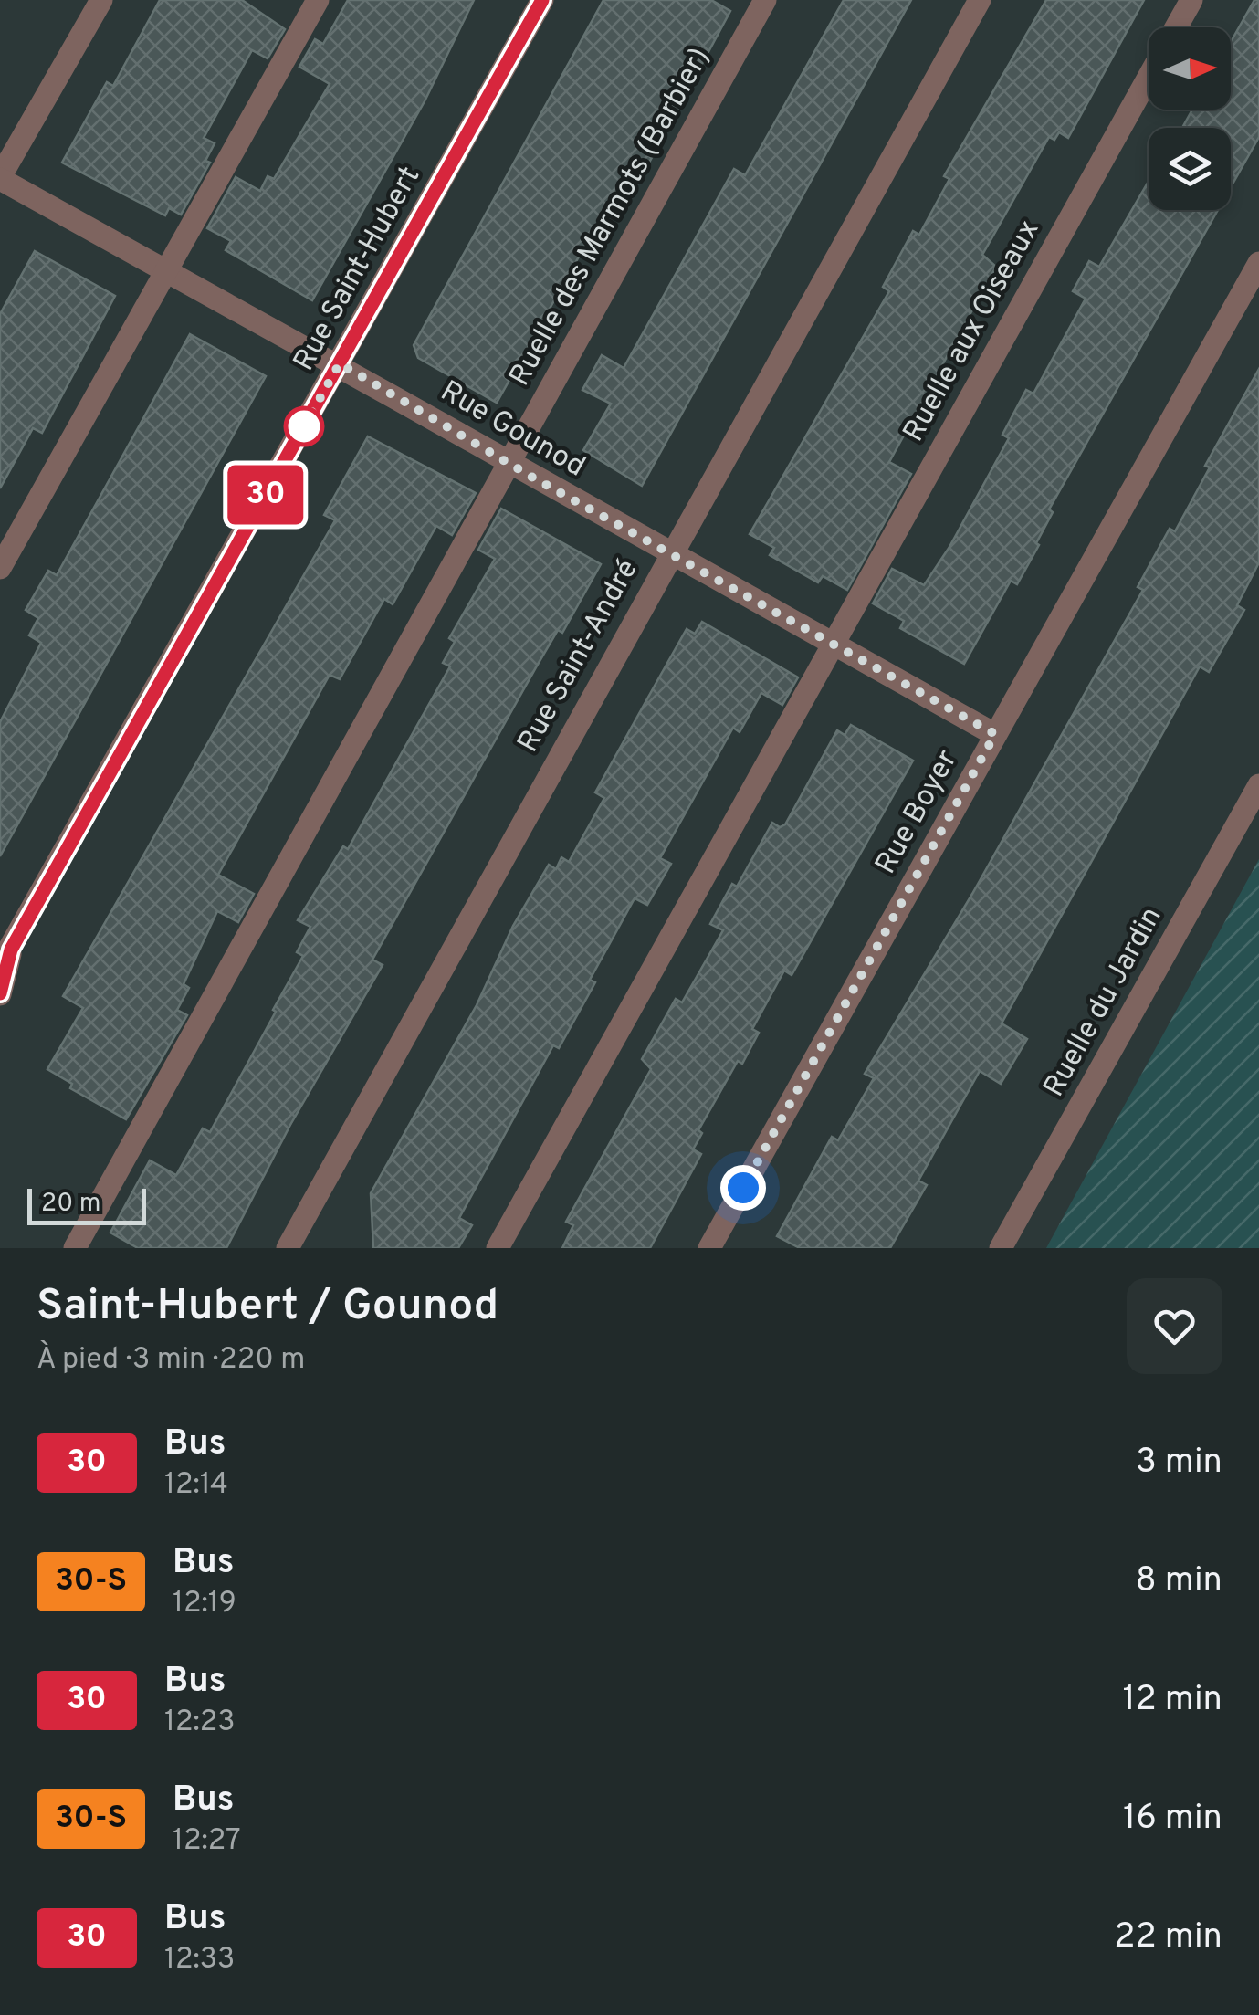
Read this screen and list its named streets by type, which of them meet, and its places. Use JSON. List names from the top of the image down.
{
  "streets": {
    "street": [
      "Ruelle des Marmots (Barbier)",
      "Rue Saint-Hubert",
      "Ruelle aux Oiseaux",
      "Rue Gounod",
      "Rue Saint-André",
      "Rue Boyer",
      "Ruelle du Jardin"
    ]
  },
  "crossings": [
    ["Ruelle des Marmots (Barbier)", "Rue Gounod"],
    ["Rue Saint-Hubert", "Rue Gounod"],
    ["Ruelle aux Oiseaux", "Rue Gounod"],
    ["Rue Gounod", "Rue Saint-André"],
    ["Rue Gounod", "Rue Boyer"]
  ],
  "lines": ["bus line 30"],
  "scale_bar": "20 m",
  "north": "right",
  "page": {
    "on_map": "30",
    "scale": "20 m",
    "heading": ["Saint-Hubert / Gounod", "À pied · 3 min · 220 m"],
    "list": [
      {
        "mark": "30",
        "name": "Bus",
        "note": "12:14",
        "value": "3 min"
      },
      {
        "mark": "30-S",
        "name": "Bus",
        "note": "12:19",
        "value": "8 min"
      },
      {
        "mark": "30",
        "name": "Bus",
        "note": "12:23",
        "value": "12 min"
      },
      {
        "mark": "30-S",
        "name": "Bus",
        "note": "12:27",
        "value": "16 min"
      },
      {
        "mark": "30",
        "name": "Bus",
        "note": "12:33",
        "value": "22 min"
      }
    ]
  }
}
